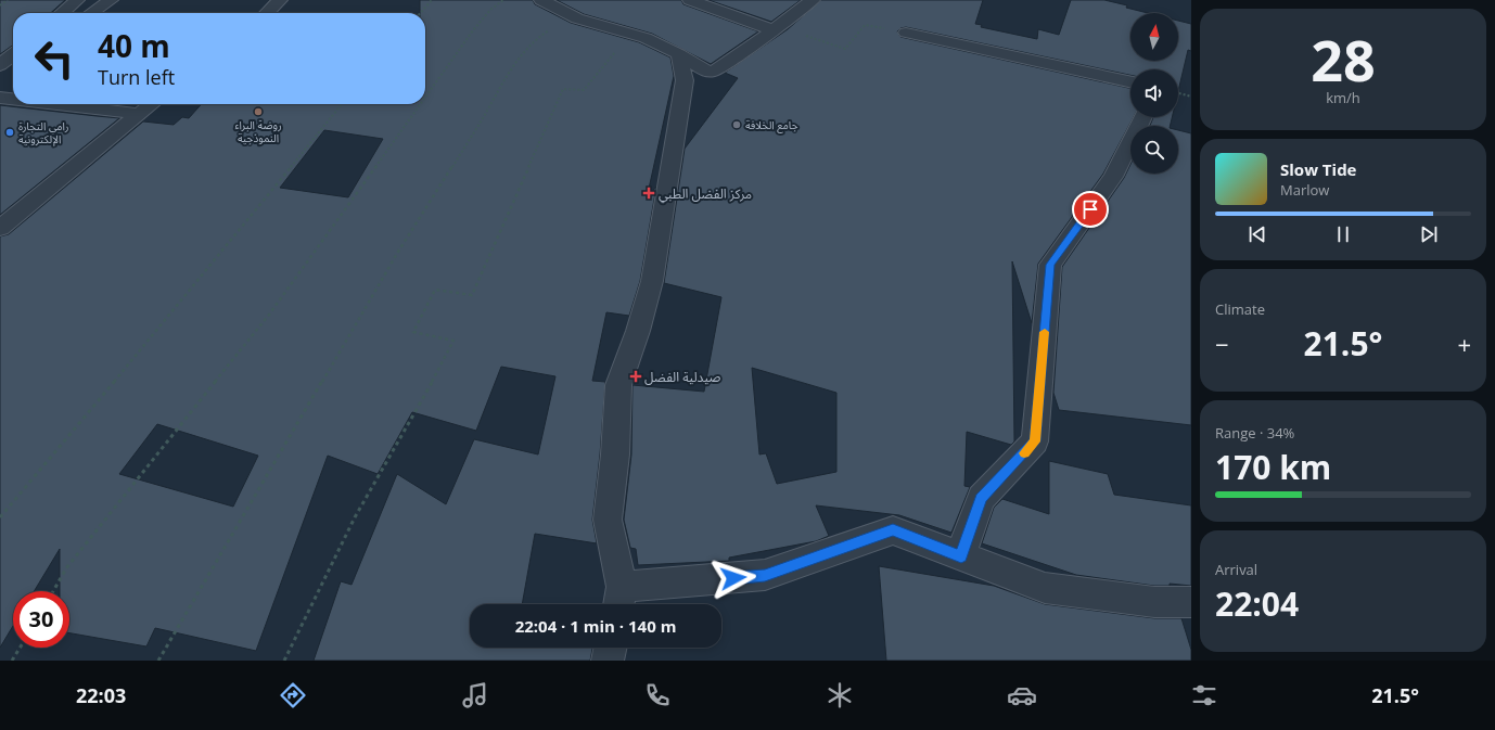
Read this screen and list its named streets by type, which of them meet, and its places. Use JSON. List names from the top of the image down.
{
  "places": {
    "other": ["روضة البراء النموذجية", "جامع الخلافة", "رامي التجارة الإلكترونية"],
    "health": ["مركز الفضل الطبي", "صيدلية الفضل"]
  },
  "north": "top",
  "page": {
    "tile": [
      ["28", "km/h"],
      "Climate",
      ["Range · 34%", "170 km"],
      ["Arrival", "22:04"]
    ],
    "turn": ["40 m", "Turn left"],
    "song": ["Slow Tide", "Marlow"],
    "heat": ["−", "21.5°", "+"],
    "limit": "30",
    "trip": "22:04 · 1 min · 140 m",
    "tabs": ["22:03", "21.5°"]
  }
}
